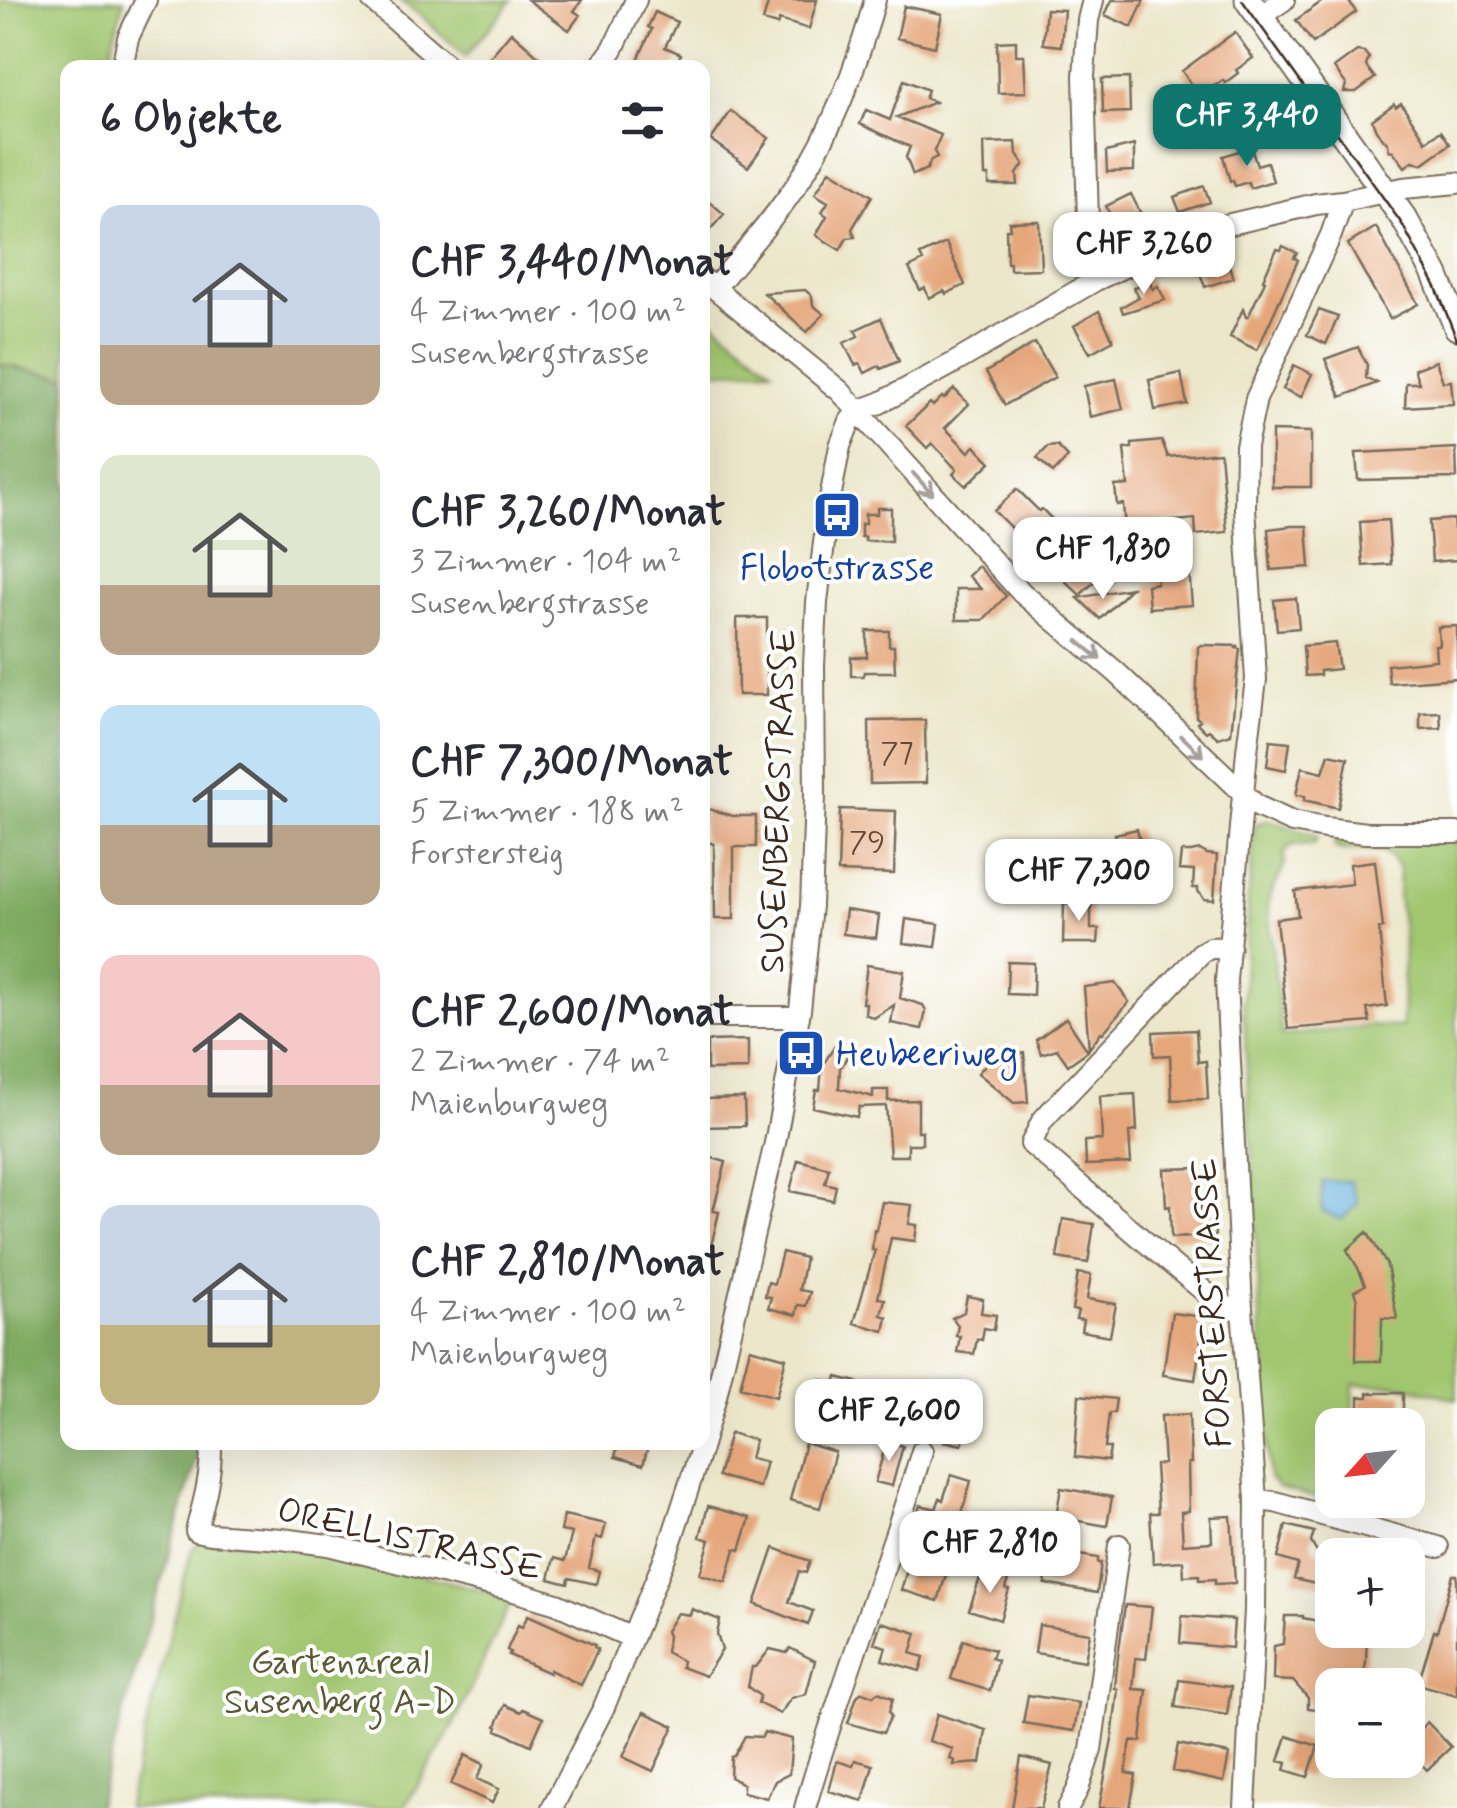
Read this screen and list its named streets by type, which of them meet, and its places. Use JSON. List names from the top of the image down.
{
  "streets": {
    "street": ["SUSENBERGSTRASSE", "FORSTERSTRASSE", "ORELLISTRASSE"]
  },
  "crossings": [
    ["SUSENBERGSTRASSE", "ORELLISTRASSE"]
  ],
  "parks": ["Gartenareal Susenberg A-D"],
  "places": {
    "bus stop": ["Flobotstrasse", "Heubeeriweg"]
  },
  "house_numbers": ["77", "79"],
  "north": "bottom left",
  "page": {
    "heading": "6 Objekte",
    "price": [
      "CHF 3,440",
      "CHF 3,260",
      "CHF 1,830",
      "CHF 7,300",
      "CHF 2,600",
      "CHF 2,810"
    ],
    "list": [
      {
        "name": "CHF 3,440/Monat",
        "note": "4 Zimmer · 100 m² · Susenbergstrasse"
      },
      {
        "name": "CHF 3,260/Monat",
        "note": "3 Zimmer · 104 m² · Susenbergstrasse"
      },
      {
        "name": "CHF 7,300/Monat",
        "note": "5 Zimmer · 188 m² · Forstersteig"
      },
      {
        "name": "CHF 2,600/Monat",
        "note": "2 Zimmer · 74 m² · Maienburgweg"
      },
      {
        "name": "CHF 2,810/Monat",
        "note": "4 Zimmer · 100 m² · Maienburgweg"
      }
    ],
    "map_buttons": ["+", "−"]
  }
}
